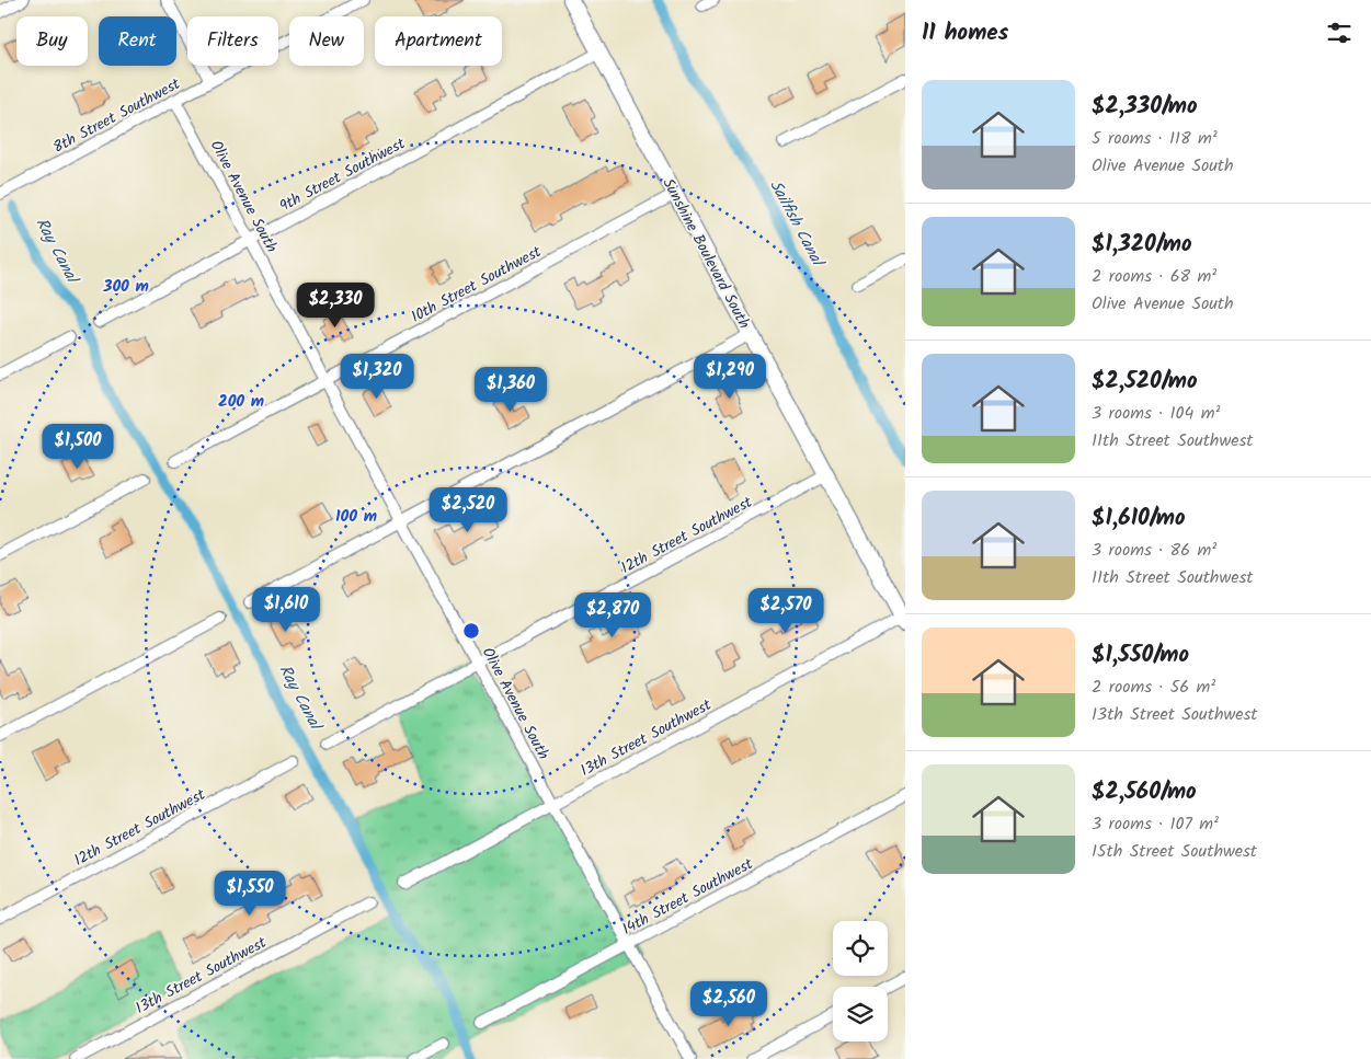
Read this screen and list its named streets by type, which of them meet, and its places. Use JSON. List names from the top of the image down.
{
  "streets": {
    "street": [
      "8th Street Southwest",
      "9th Street Southwest",
      "Olive Avenue South",
      "Sunshine Boulevard South",
      "10th Street Southwest",
      "12th Street Southwest",
      "13th Street Southwest",
      "14th Street Southwest"
    ]
  },
  "crossings": [
    ["8th Street Southwest", "Olive Avenue South"],
    ["9th Street Southwest", "Olive Avenue South"],
    ["9th Street Southwest", "Sunshine Boulevard South"],
    ["Olive Avenue South", "10th Street Southwest"],
    ["Olive Avenue South", "12th Street Southwest"],
    ["Olive Avenue South", "13th Street Southwest"],
    ["Olive Avenue South", "14th Street Southwest"],
    ["Sunshine Boulevard South", "10th Street Southwest"],
    ["Sunshine Boulevard South", "12th Street Southwest"],
    ["Sunshine Boulevard South", "13th Street Southwest"]
  ],
  "water": ["Sailfish Canal", "Ray Canal"],
  "page": {
    "heading": "11 homes",
    "chip": [
      "Buy",
      "Rent",
      "Filters",
      "New",
      "Apartment"
    ],
    "list": [
      {
        "name": "$2,330/mo",
        "note": "5 rooms · 118 m² · Olive Avenue South"
      },
      {
        "name": "$1,320/mo",
        "note": "2 rooms · 68 m² · Olive Avenue South"
      },
      {
        "name": "$2,520/mo",
        "note": "3 rooms · 104 m² · 11th Street Southwest"
      },
      {
        "name": "$1,610/mo",
        "note": "3 rooms · 86 m² · 11th Street Southwest"
      },
      {
        "name": "$1,550/mo",
        "note": "2 rooms · 56 m² · 13th Street Southwest"
      },
      {
        "name": "$2,560/mo",
        "note": "3 rooms · 107 m² · 15th Street Southwest"
      }
    ],
    "price": [
      "$2,330",
      "$1,320",
      "$1,290",
      "$1,360",
      "$1,500",
      "$2,520",
      "$1,610",
      "$2,570",
      "$2,870",
      "$1,550",
      "$2,560"
    ]
  },
  "rings": ["300 m", "200 m", "100 m"]
}
